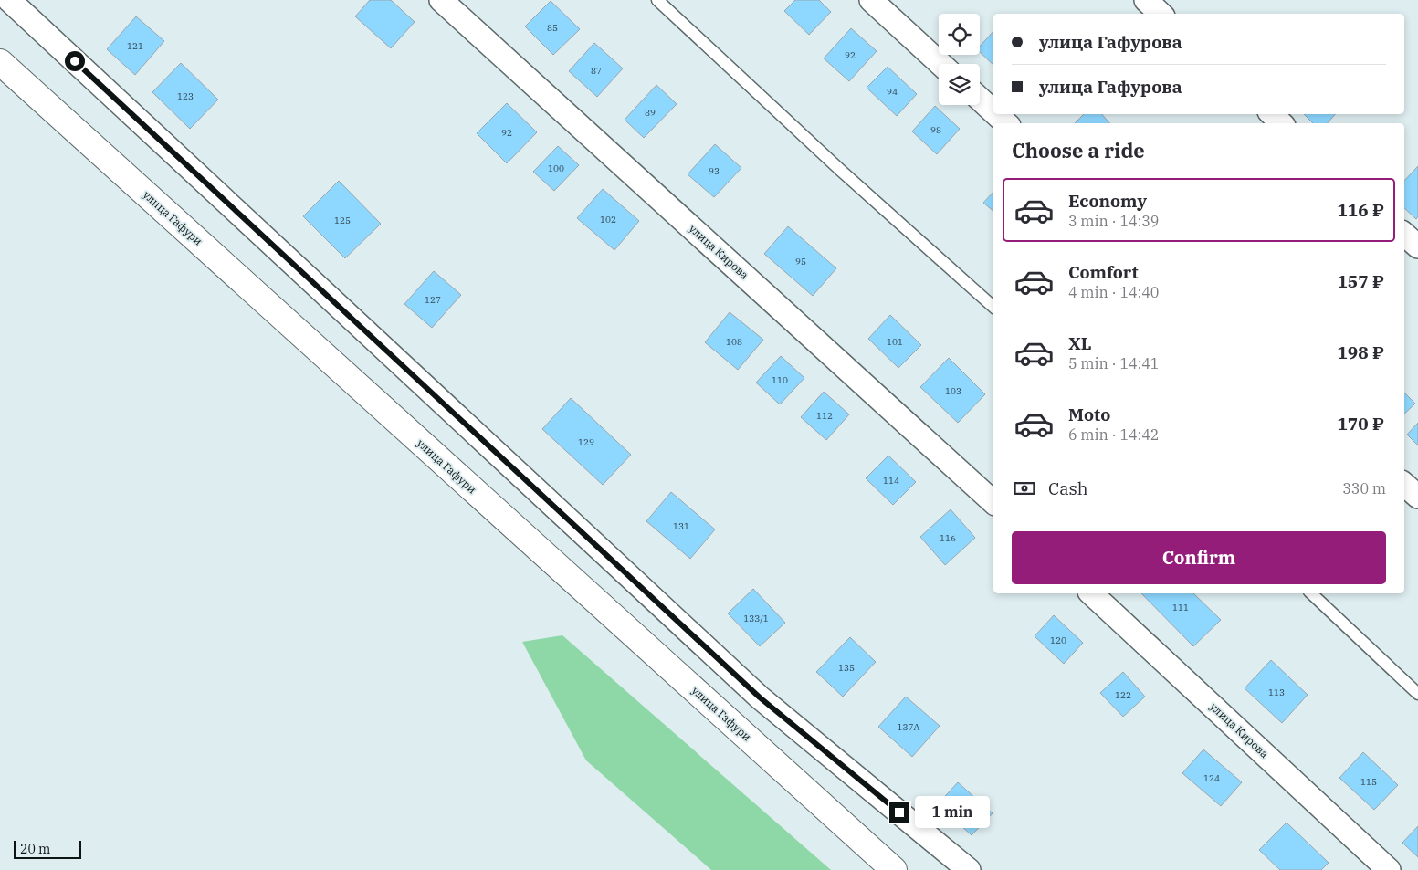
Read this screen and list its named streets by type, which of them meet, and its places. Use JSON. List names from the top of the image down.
{
  "streets": {
    "main road": ["улица Гафури"],
    "street": ["улица Кирова"]
  },
  "house_numbers": [
    "85",
    "121",
    "92",
    "87",
    "94",
    "123",
    "89",
    "98",
    "92",
    "100",
    "93",
    "102",
    "125",
    "95",
    "127",
    "108",
    "101",
    "110",
    "103",
    "112",
    "129",
    "114",
    "131",
    "116",
    "111",
    "133/1",
    "120",
    "135",
    "113",
    "122",
    "137А",
    "124",
    "115"
  ],
  "scale_bar": "20 m",
  "page": {
    "banner": ["улица Гафурова", "улица Гафурова"],
    "heading": "Choose a ride",
    "list": [
      {
        "name": "Economy",
        "note": "3 min · 14:39",
        "value": "116 ₽"
      },
      {
        "name": "Comfort",
        "note": "4 min · 14:40",
        "value": "157 ₽"
      },
      {
        "name": "XL",
        "note": "5 min · 14:41",
        "value": "198 ₽"
      },
      {
        "name": "Moto",
        "note": "6 min · 14:42",
        "value": "170 ₽"
      }
    ],
    "pay": ["Cash", "330 m"],
    "buttons": "Confirm",
    "bubble": "1 min",
    "scale": "20 m"
  }
}
